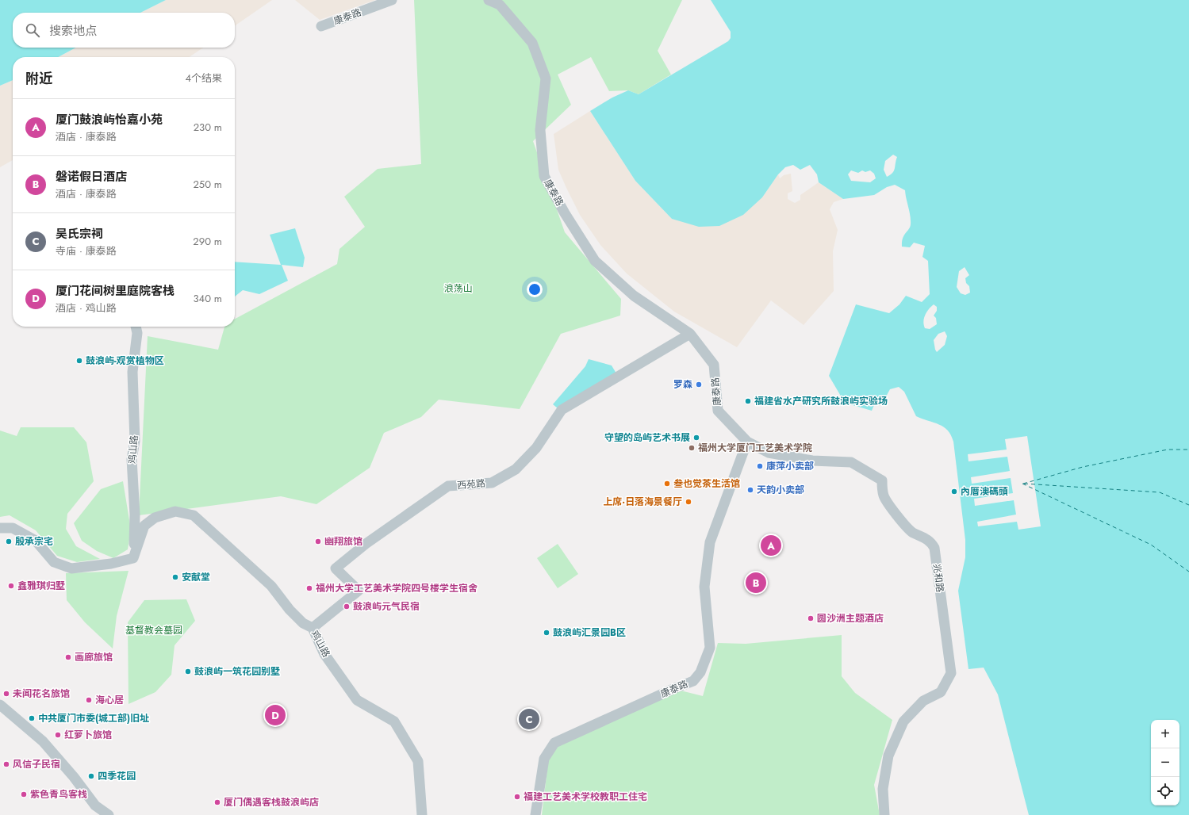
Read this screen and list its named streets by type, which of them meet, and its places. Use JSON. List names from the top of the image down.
{
  "streets": {
    "street": [
      "康泰路",
      "鸡山路",
      "西苑路",
      "兆和路"
    ]
  },
  "crossings": [
    ["康泰路", "西苑路"],
    ["康泰路", "兆和路"],
    ["鸡山路", "西苑路"]
  ],
  "parks": ["浪荡山", "基督教会墓园"],
  "places": [
    "鼓浪屿-观赏植物区",
    "罗森",
    "福建省水产研究所鼓浪屿实验场",
    "守望的岛屿艺术书展",
    "福州大学厦门工艺美术学院",
    "康萍小卖部",
    "叁也觉茶生活馆",
    "天韵小卖部",
    "內厝澳碼頭",
    "上席·日落海景餐厅",
    "殷承宗宅",
    "幽翔旅馆",
    "安献堂",
    "鑫雅琪归墅",
    "福州大学工艺美术学院四号楼学生宿舍",
    "鼓浪屿元气民宿",
    "圆沙洲主题酒店",
    "鼓浪屿汇景园B区",
    "画廊旅馆",
    "鼓浪屿一筑花园别墅",
    "未闻花名旅馆",
    "海心居",
    "中共厦门市委(城工部)旧址",
    "红萝卜旅馆",
    "风信子民宿",
    "四季花园",
    "紫色青鸟客栈",
    "福建工艺美术学校教职工住宅",
    "厦门偶遇客栈鼓浪屿店"
  ],
  "page": {
    "search": "搜索地点",
    "heading": ["附近", "4个结果"],
    "list": [
      {
        "mark": "A",
        "name": "厦门鼓浪屿怡嘉小苑",
        "note": "酒店 · 康泰路",
        "value": "230 m"
      },
      {
        "mark": "B",
        "name": "磐诺假日酒店",
        "note": "酒店 · 康泰路",
        "value": "250 m"
      },
      {
        "mark": "C",
        "name": "吴氏宗祠",
        "note": "寺庙 · 康泰路",
        "value": "290 m"
      },
      {
        "mark": "D",
        "name": "厦门花间树里庭院客栈",
        "note": "酒店 · 鸡山路",
        "value": "340 m"
      }
    ],
    "pins": [
      "A",
      "B",
      "D",
      "C"
    ],
    "map_buttons": ["+", "−"]
  }
}
